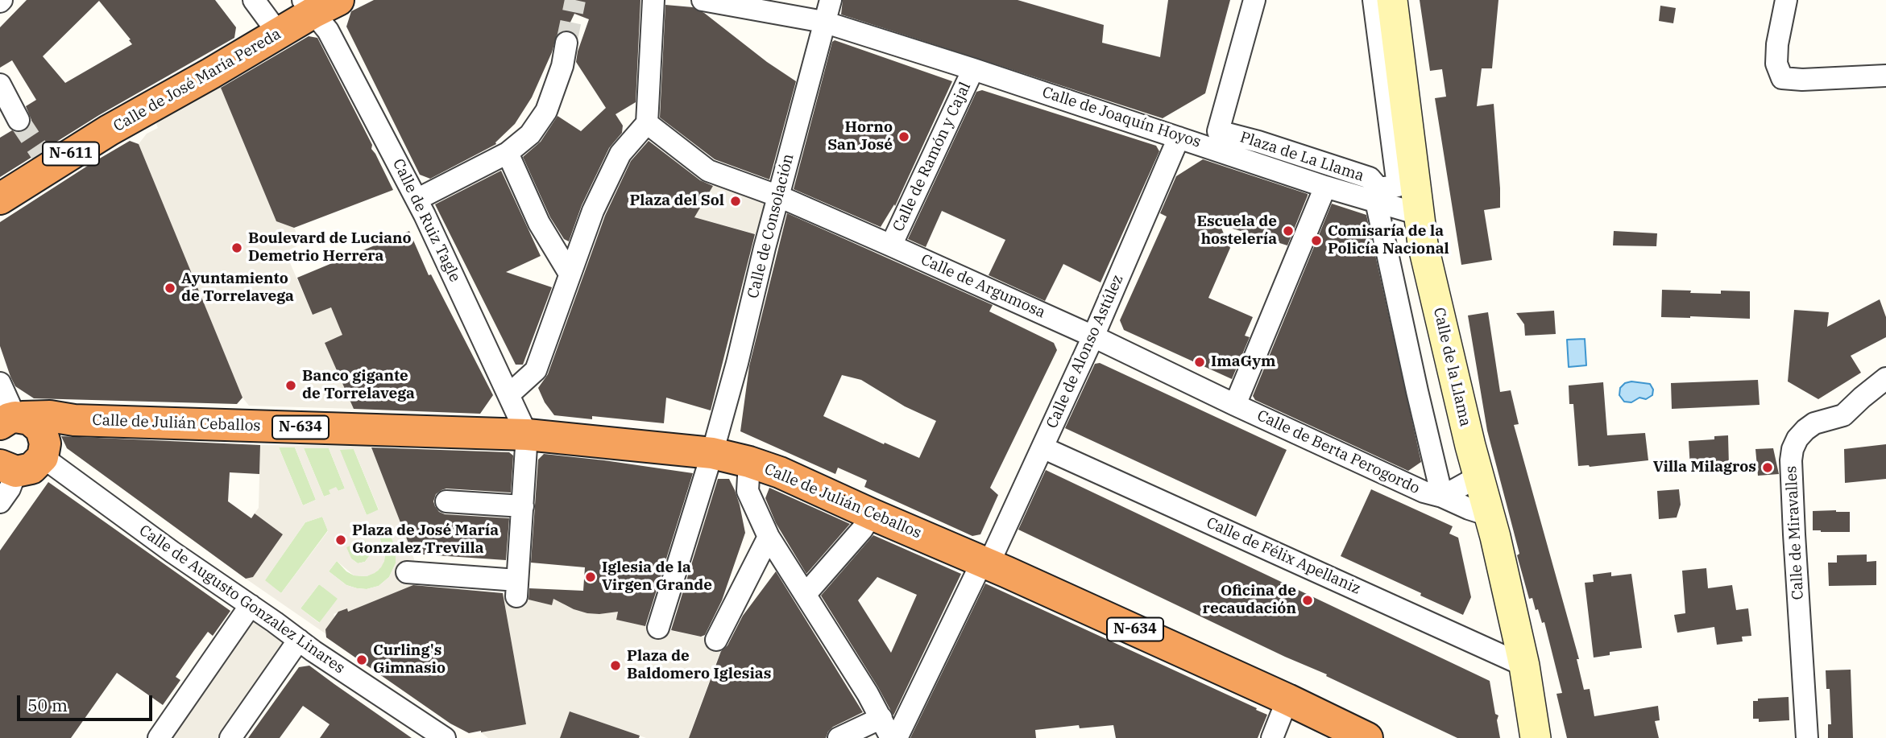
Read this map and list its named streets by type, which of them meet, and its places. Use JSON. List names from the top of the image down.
{
  "streets": {
    "highway": [
      "Calle de José María Pereda",
      "N-611",
      "Calle de Julián Ceballos",
      "N-634"
    ],
    "main road": ["Calle de la Llama"],
    "street": [
      "Calle de Joaquín Hoyos",
      "Calle de Ramón y Cajal",
      "Plaza de La Llama",
      "Calle de Ruiz Tagle",
      "Calle de Consolación",
      "Calle de Argumosa",
      "Calle de Alonso Astúlez",
      "Calle de Berta Perogordo",
      "Calle de Miravalles",
      "Calle de Félix Apellaniz",
      "Calle de Augusto Gonzalez Linares"
    ]
  },
  "crossings": [
    ["Calle de José María Pereda", "Calle de Ruiz Tagle"],
    ["Calle de Joaquín Hoyos", "Calle de Ramón y Cajal"],
    ["Calle de Joaquín Hoyos", "Calle de Consolación"],
    ["Calle de Joaquín Hoyos", "Calle de Alonso Astúlez"],
    ["Calle de Joaquín Hoyos", "Calle de la Llama"],
    ["Calle de Ramón y Cajal", "Calle de Argumosa"],
    ["Calle de Ruiz Tagle", "Calle de Julián Ceballos"],
    ["Calle de Consolación", "Calle de Argumosa"],
    ["Calle de Consolación", "Calle de Julián Ceballos"],
    ["Calle de Argumosa", "Calle de Alonso Astúlez"],
    ["Calle de Argumosa", "Calle de Berta Perogordo"],
    ["Calle de Alonso Astúlez", "Calle de Julián Ceballos"],
    ["Calle de Alonso Astúlez", "Calle de Berta Perogordo"],
    ["Calle de Alonso Astúlez", "Calle de Félix Apellaniz"],
    ["Calle de la Llama", "Calle de Berta Perogordo"],
    ["Calle de la Llama", "Calle de Félix Apellaniz"],
    ["Calle de Julián Ceballos", "N-634"],
    ["Calle de Julián Ceballos", "Calle de Augusto Gonzalez Linares"],
    ["N-634", "Calle de Augusto Gonzalez Linares"]
  ],
  "places": [
    "Horno San José",
    "Plaza del Sol",
    "Escuela de hostelería",
    "Comisaría de la Policía Nacional",
    "Boulevard de Luciano Demetrio Herrera",
    "Ayuntamiento de Torrelavega",
    "ImaGym",
    "Banco gigante de Torrelavega",
    "Villa Milagros",
    "Plaza de José María Gonzalez Trevilla",
    "Iglesia de la Virgen Grande",
    "Oficina de recaudación",
    "Curling's Gimnasio",
    "Plaza de Baldomero Iglesias"
  ],
  "scale_bar": "50 m"
}
